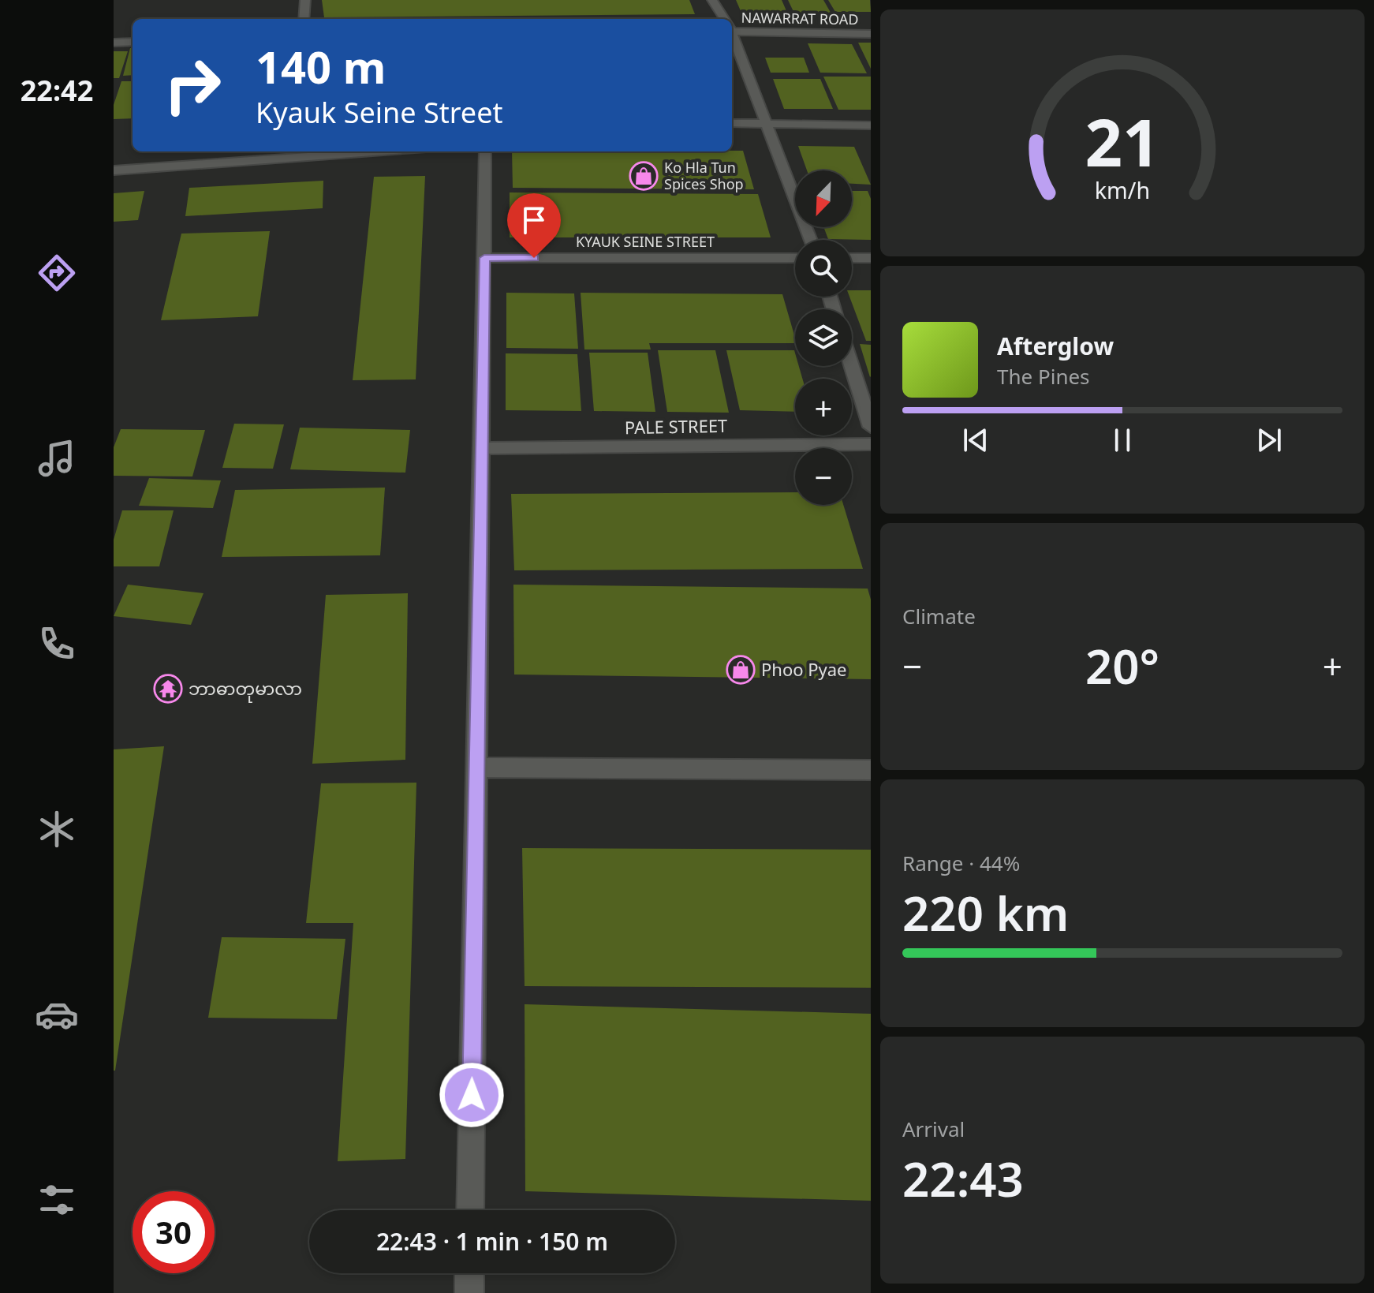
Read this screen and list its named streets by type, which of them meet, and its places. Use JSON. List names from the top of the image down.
{
  "streets": {
    "street": ["NAWARRAT ROAD", "KYAUK SEINE STREET", "PALE STREET"]
  },
  "places": {
    "shop": ["Ko Hla Tun Spices Shop", "Phoo Pyae"],
    "temple": ["ဘာဓာတုမာလာ"]
  },
  "north": "bottom left",
  "page": {
    "tabs": "22:42",
    "turn": ["140 m", "Kyauk Seine Street"],
    "map_buttons": ["+", "−"],
    "song": ["Afterglow", "The Pines"],
    "tile": [
      "Climate",
      ["Range · 44%", "220 km"],
      ["Arrival", "22:43"]
    ],
    "heat": ["−", "20°", "+"],
    "limit": "30",
    "trip": "22:43 · 1 min · 150 m",
    "gauge": ["21", "km/h"]
  }
}
